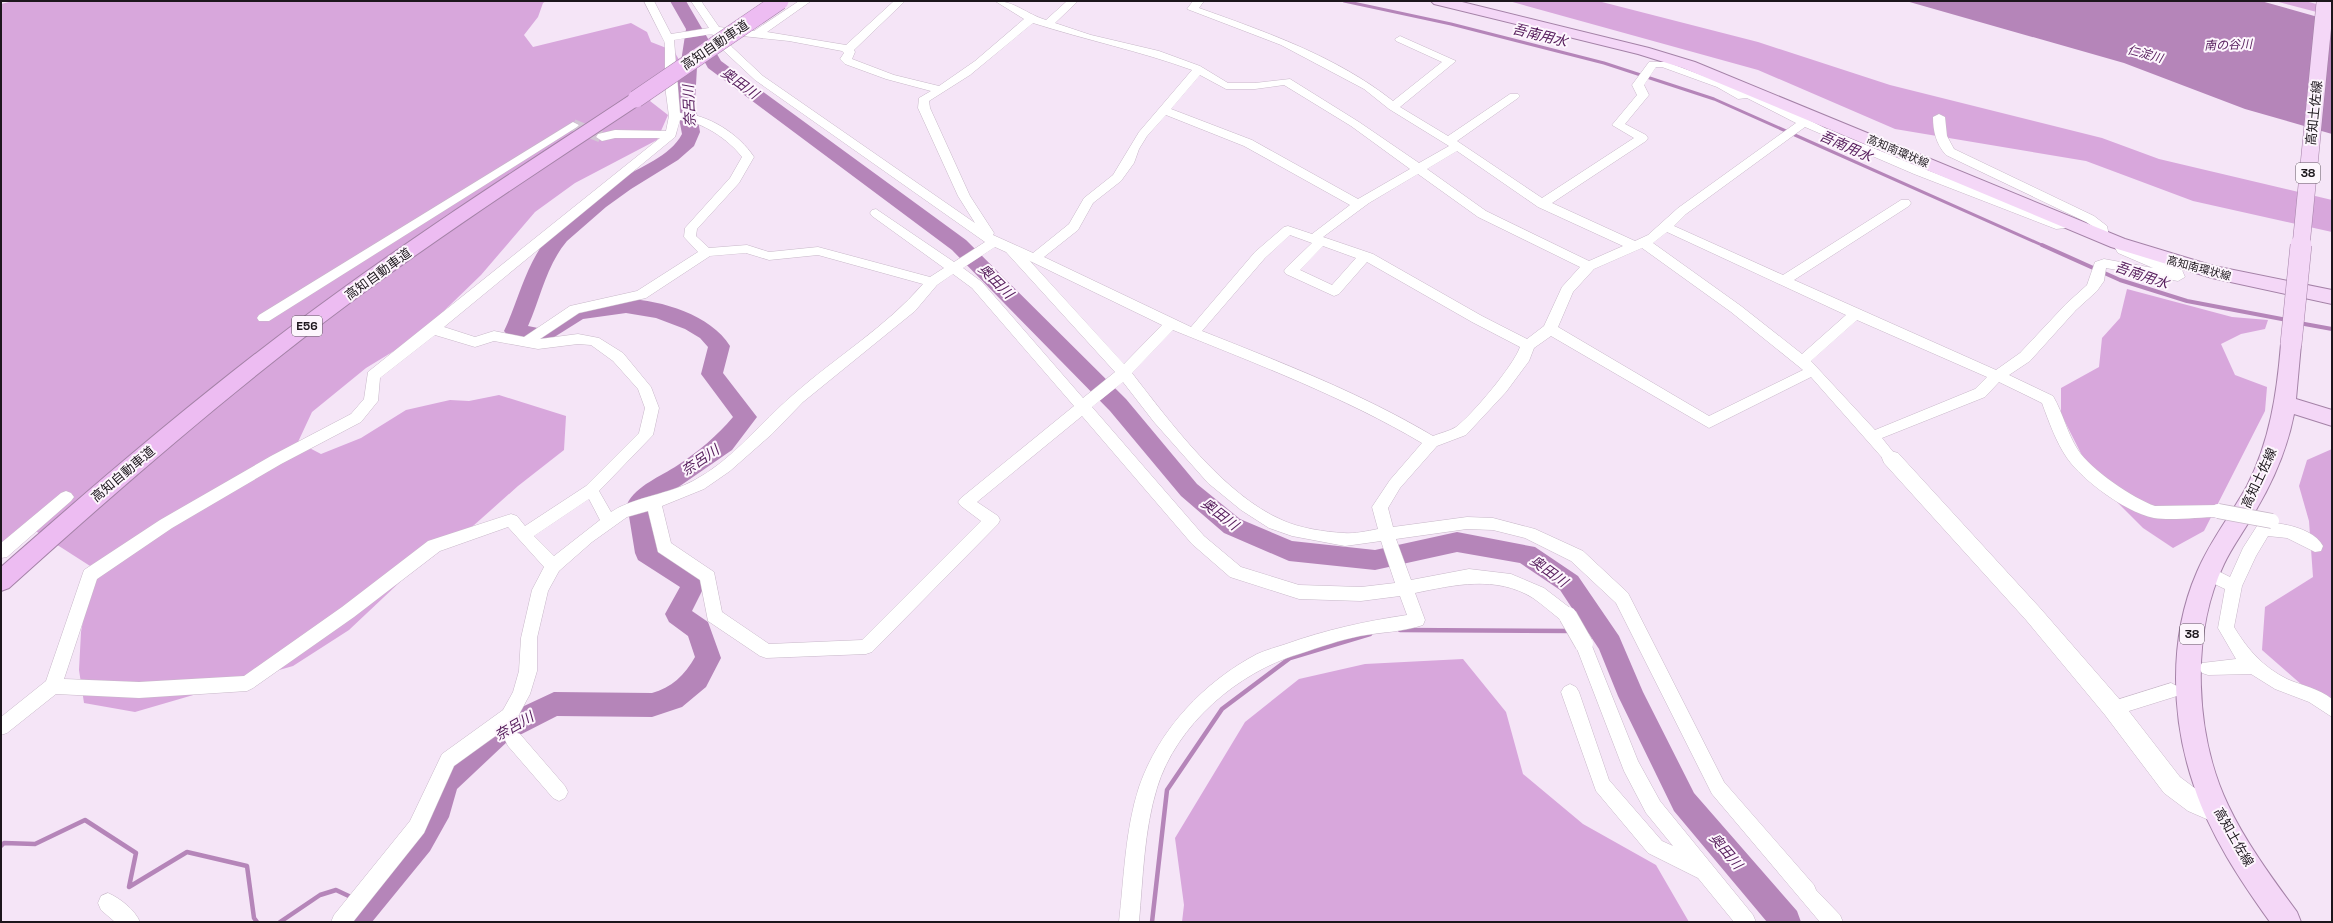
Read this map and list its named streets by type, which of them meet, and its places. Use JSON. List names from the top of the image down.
{
  "streets": {
    "highway": ["高知自動車道", "E56"],
    "main road": ["高知土佐線", "高知南環状線", "38"]
  },
  "water": [
    "吾南用水",
    "南の谷川",
    "仁淀川",
    "奥田川",
    "奈呂川"
  ]
}
